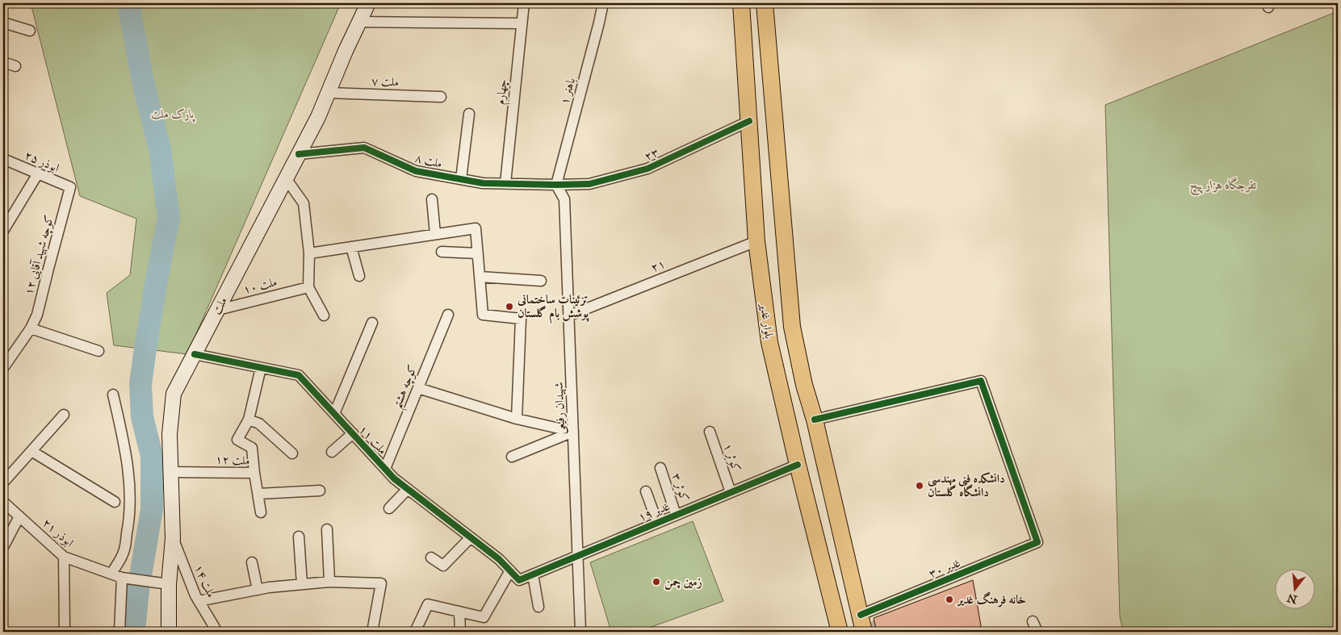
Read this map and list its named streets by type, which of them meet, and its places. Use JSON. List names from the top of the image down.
{
  "streets": {
    "main road": ["ملت", "بلوار غدیر"],
    "street": [
      "۷ ملت",
      "باهنر ۱",
      "چهارم",
      "۲۳",
      "۸ ملت",
      "ابوذر ۲۵",
      "کوچه شهید آقایی ۱۲",
      "۲۱",
      "ملت ۱۰",
      "کوچه هشتم",
      "شهیدان رفیعی",
      "۱۱ ملت",
      "۱ کوثر",
      "۱۲ ملت",
      "۳ کوثر",
      "۱۹ غدیر",
      "۲۱ ابوذر",
      "غدیر ۳۰",
      "۱۴ ملت"
    ]
  },
  "crossings": [
    ["۷ ملت", "ملت"],
    ["باهنر ۱", "۲۳"],
    ["باهنر ۱", "۸ ملت"],
    ["باهنر ۱", "شهیدان رفیعی"],
    ["چهارم", "۸ ملت"],
    ["۲۳", "۸ ملت"],
    ["۲۳", "بلوار غدیر"],
    ["۲۳", "شهیدان رفیعی"],
    ["۸ ملت", "ملت"],
    ["۸ ملت", "شهیدان رفیعی"],
    ["ابوذر ۲۵", "کوچه شهید آقایی ۱۲"],
    ["۲۱", "بلوار غدیر"],
    ["۲۱", "شهیدان رفیعی"],
    ["ملت ۱۰", "ملت"],
    ["ملت", "۱۱ ملت"],
    ["ملت", "۱۲ ملت"],
    ["ملت", "۲۱ ابوذر"],
    ["ملت", "۱۴ ملت"],
    ["بلوار غدیر", "۱۹ غدیر"],
    ["بلوار غدیر", "غدیر ۳۰"],
    ["کوچه هشتم", "۱۱ ملت"],
    ["شهیدان رفیعی", "۱۹ غدیر"],
    ["۱۱ ملت", "۱۹ غدیر"],
    ["۱ کوثر", "۱۹ غدیر"],
    ["۳ کوثر", "۱۹ غدیر"]
  ],
  "parks": ["پارک ملت", "تفرجگاه هزار پیچ"],
  "places": [
    "تزئینات ساختمانی پوشش بام گلستان",
    "دانشکده فنی مهندسی دانشگاه گلستان",
    "زمین چمن",
    "خانه فرهنگ غدیر"
  ],
  "north": "bottom"
}
